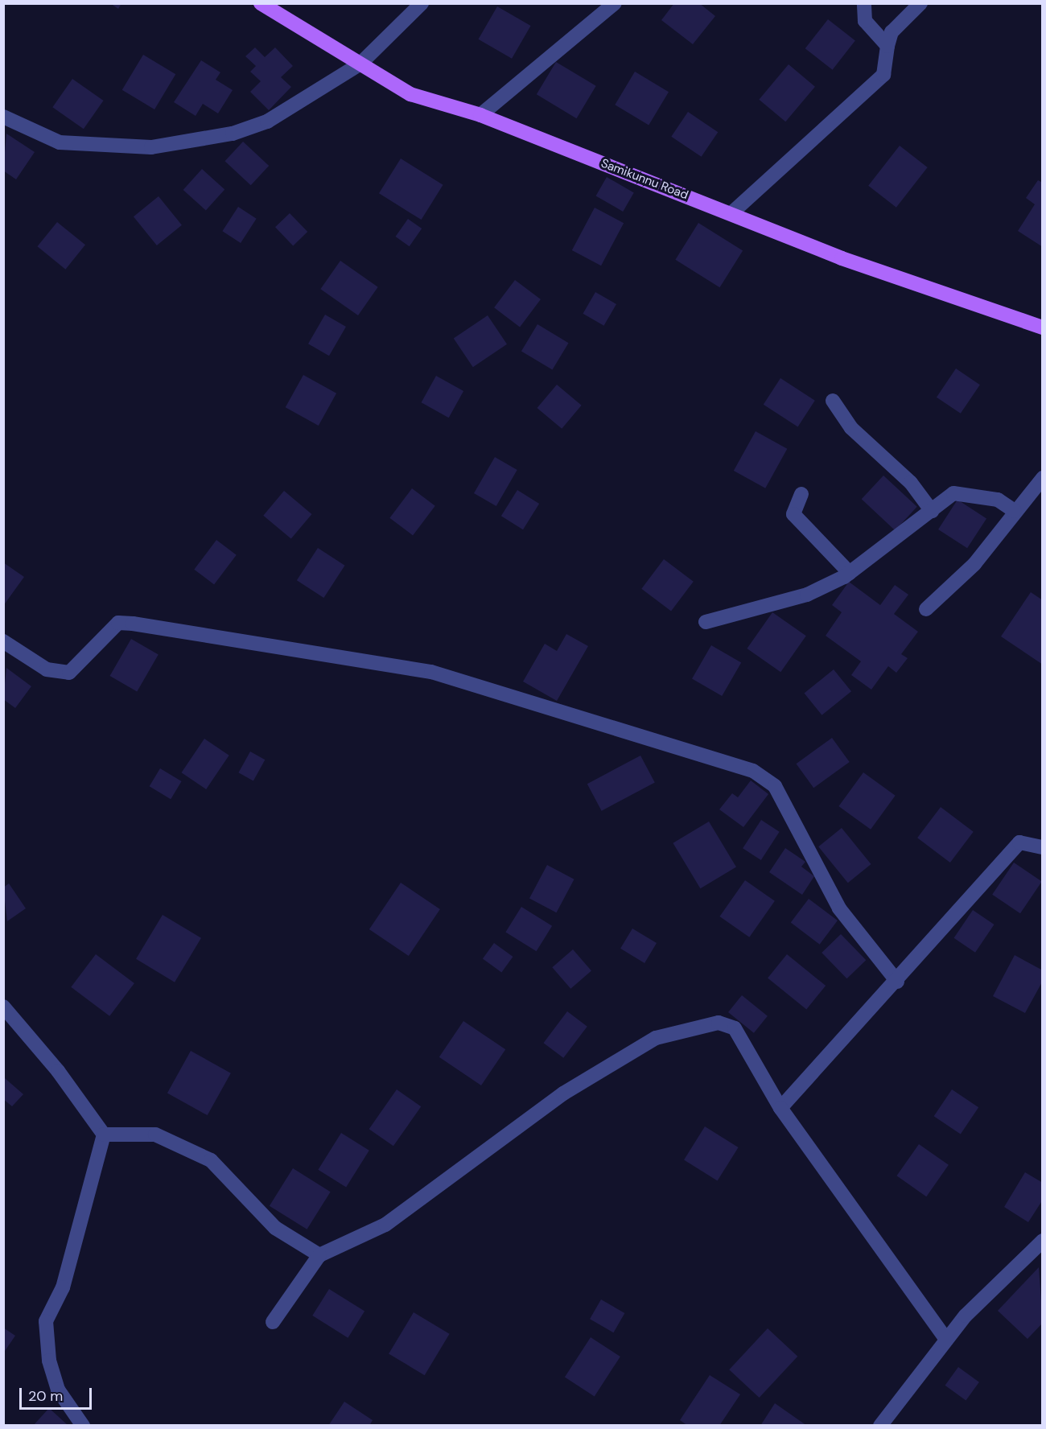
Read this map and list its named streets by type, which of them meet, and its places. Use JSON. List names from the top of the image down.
{
  "streets": {
    "main road": ["Samikunnu Road"]
  },
  "scale_bar": "20 m"
}
